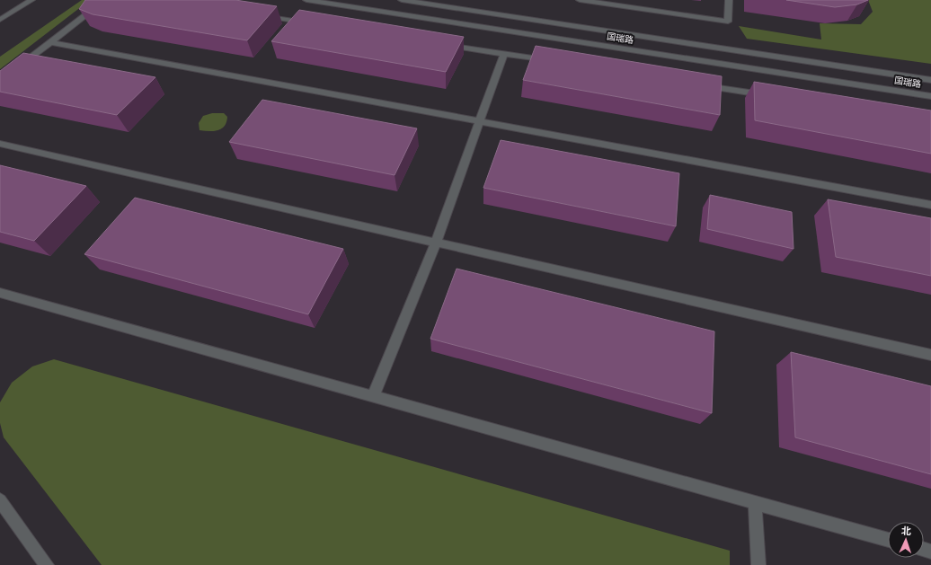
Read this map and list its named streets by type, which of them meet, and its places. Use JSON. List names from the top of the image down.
{
  "streets": {
    "street": ["国瑞路"]
  },
  "north": "top"
}
